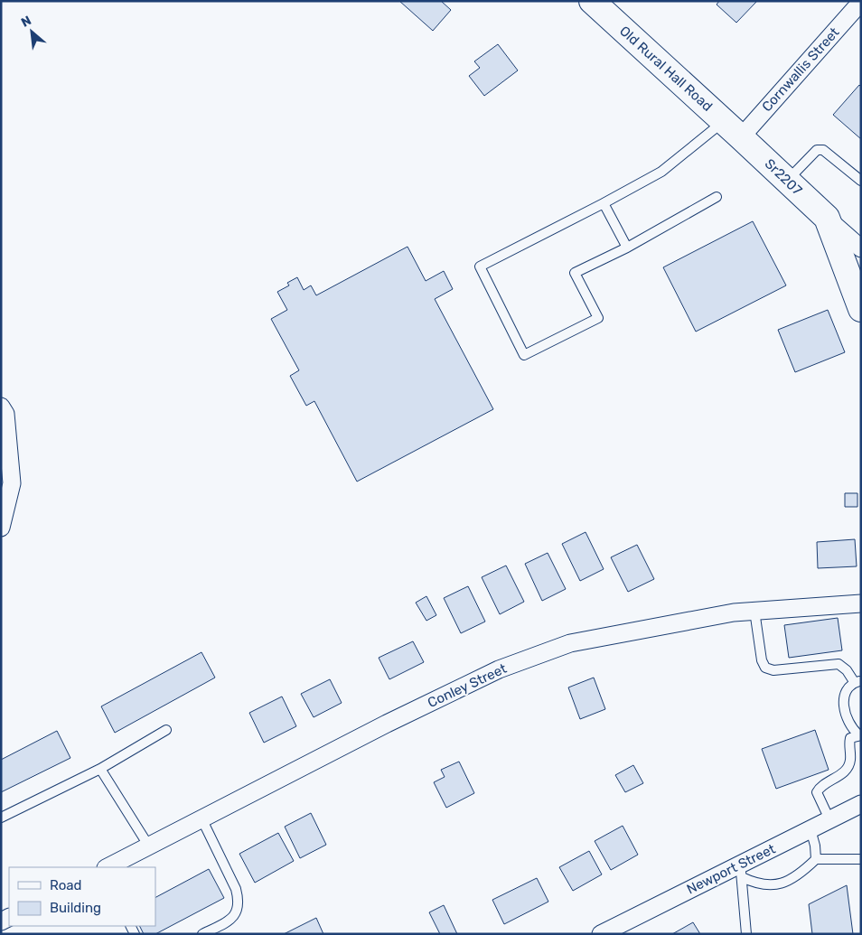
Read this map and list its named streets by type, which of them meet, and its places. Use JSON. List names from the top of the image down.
{
  "streets": {
    "main road": ["Old Rural Hall Road", "Sr2207"],
    "street": ["Cornwallis Street", "Conley Street", "Newport Street"]
  },
  "crossings": [
    ["Old Rural Hall Road", "Cornwallis Street"],
    ["Old Rural Hall Road", "Sr2207"],
    ["Cornwallis Street", "Sr2207"]
  ],
  "legend": ["Road", "Building"],
  "north": "top left"
}
